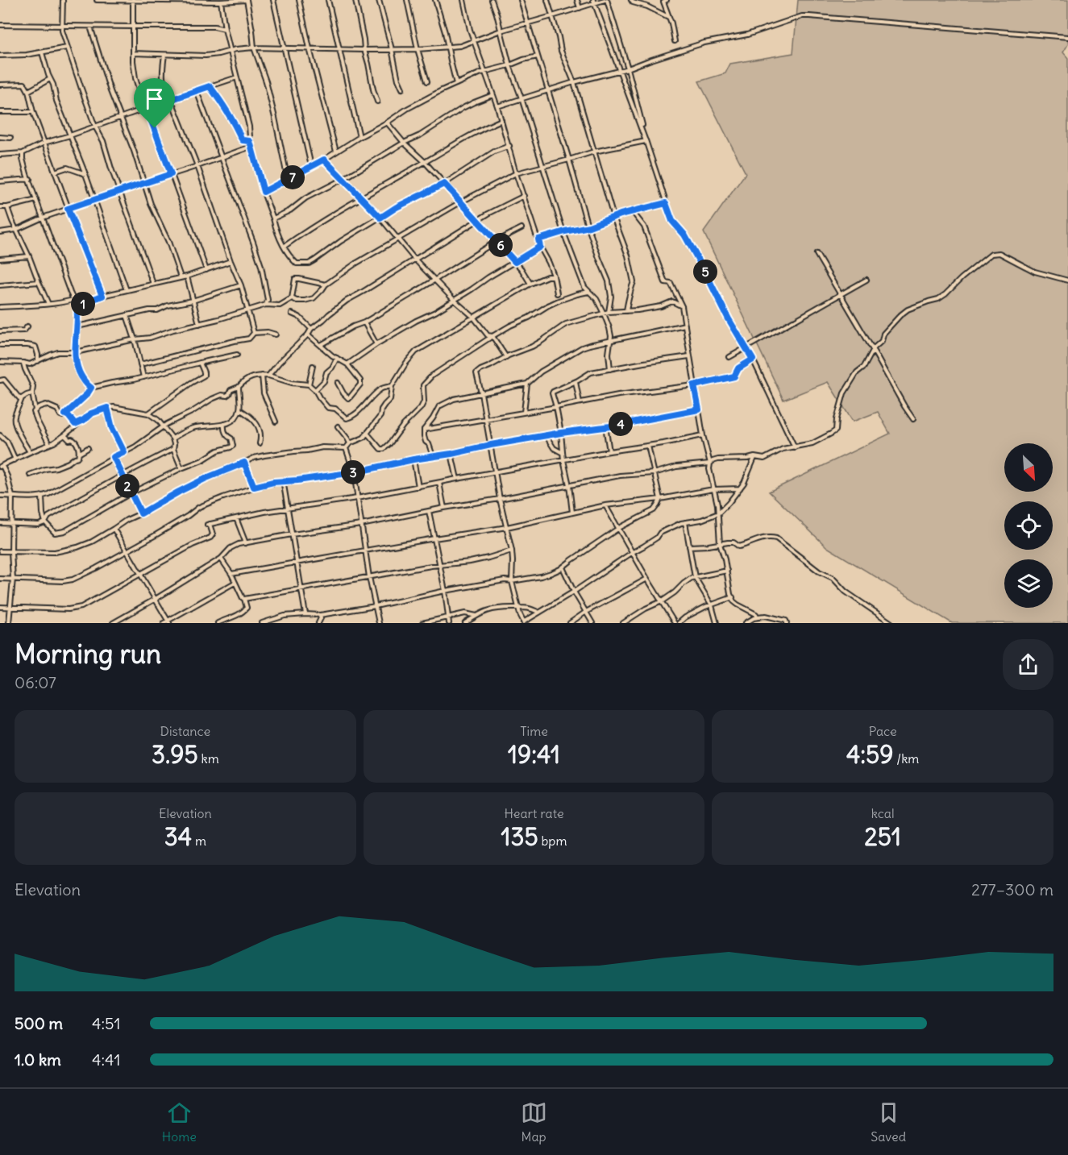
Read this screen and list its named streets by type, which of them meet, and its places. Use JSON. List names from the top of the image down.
{
  "north": "bottom right",
  "page": {
    "pins": [
      "7",
      "6",
      "5",
      "1",
      "4",
      "3",
      "2"
    ],
    "heading": ["Morning run", "06:07"],
    "stats": [
      ["Distance", "3.95 km"],
      ["Time", "19:41"],
      ["Pace", "4:59 /km"],
      ["Elevation", "34 m"],
      ["Heart rate", "135 bpm"],
      ["kcal", "251"]
    ],
    "chart": ["Elevation", "277–300 m"],
    "list": [
      {
        "name": "500 m",
        "note": "4:51"
      },
      {
        "name": "1.0 km",
        "note": "4:41"
      }
    ],
    "tabs": ["Home", "Map", "Saved"]
  }
}
